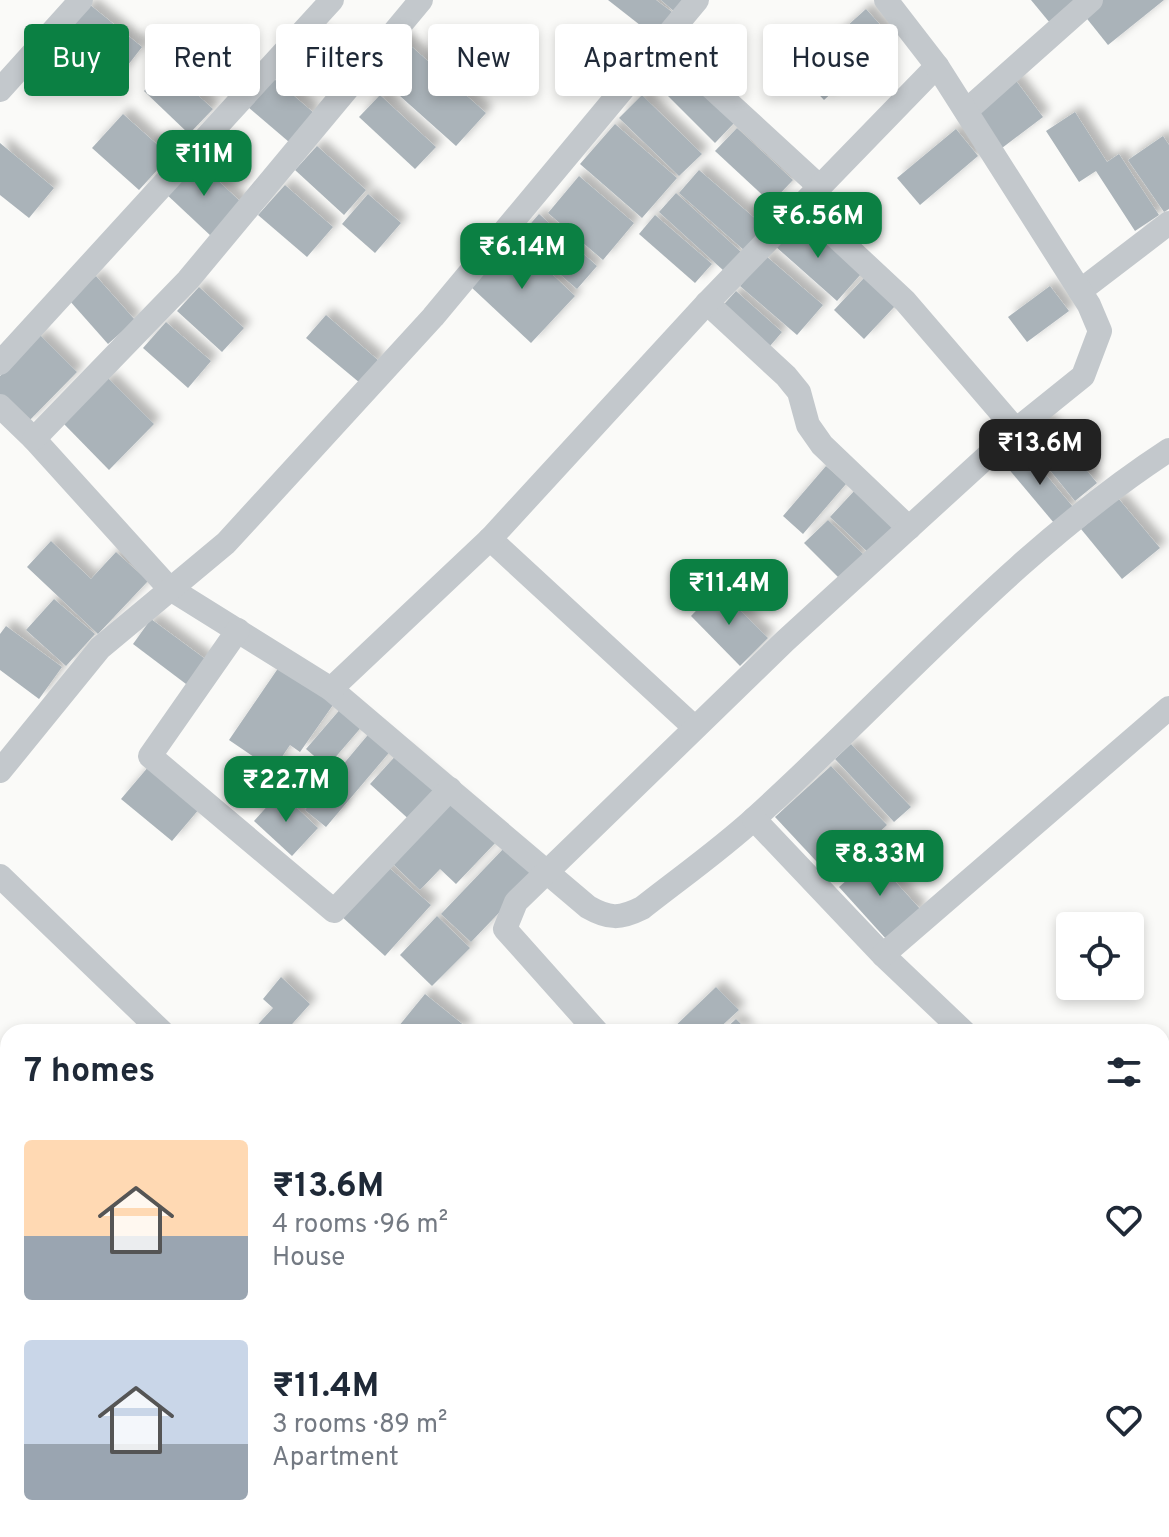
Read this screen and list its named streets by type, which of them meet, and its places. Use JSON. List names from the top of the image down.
{
  "page": {
    "chip": [
      "Buy",
      "Rent",
      "Filters",
      "New",
      "Apartment",
      "House"
    ],
    "price": [
      "₹11M",
      "₹6.56M",
      "₹6.14M",
      "₹13.6M",
      "₹11.4M",
      "₹22.7M",
      "₹8.33M"
    ],
    "heading": "7 homes",
    "list": [
      {
        "name": "₹13.6M",
        "note": "4 rooms · 96 m² · House"
      },
      {
        "name": "₹11.4M",
        "note": "3 rooms · 89 m² · Apartment"
      }
    ]
  }
}
